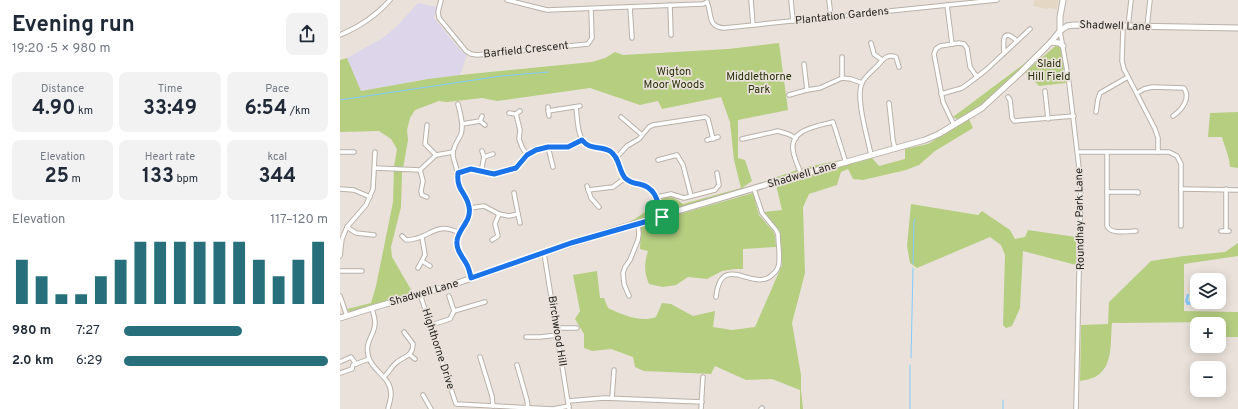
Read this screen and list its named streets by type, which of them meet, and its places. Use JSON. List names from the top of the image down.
{
  "streets": {
    "street": [
      "Plantation Gardens",
      "Shadwell Lane",
      "Barfield Crescent",
      "Roundhay Park Lane",
      "Birchwood Hill",
      "Highthorne Drive"
    ]
  },
  "crossings": [
    ["Shadwell Lane", "Roundhay Park Lane"],
    ["Shadwell Lane", "Birchwood Hill"],
    ["Shadwell Lane", "Highthorne Drive"]
  ],
  "parks": ["Slaid Hill Field", "Wigton Moor Woods", "Middlethorne Park"],
  "page": {
    "heading": ["Evening run", "19:20 · 5 × 980 m"],
    "stats": [
      ["Distance", "4.90 km"],
      ["Time", "33:49"],
      ["Pace", "6:54 /km"],
      ["Elevation", "25 m"],
      ["Heart rate", "133 bpm"],
      ["kcal", "344"]
    ],
    "chart": ["Elevation", "117–120 m"],
    "map_buttons": ["+", "−"],
    "list": [
      {
        "name": "980 m",
        "note": "7:27"
      },
      {
        "name": "2.0 km",
        "note": "6:29"
      }
    ]
  }
}
